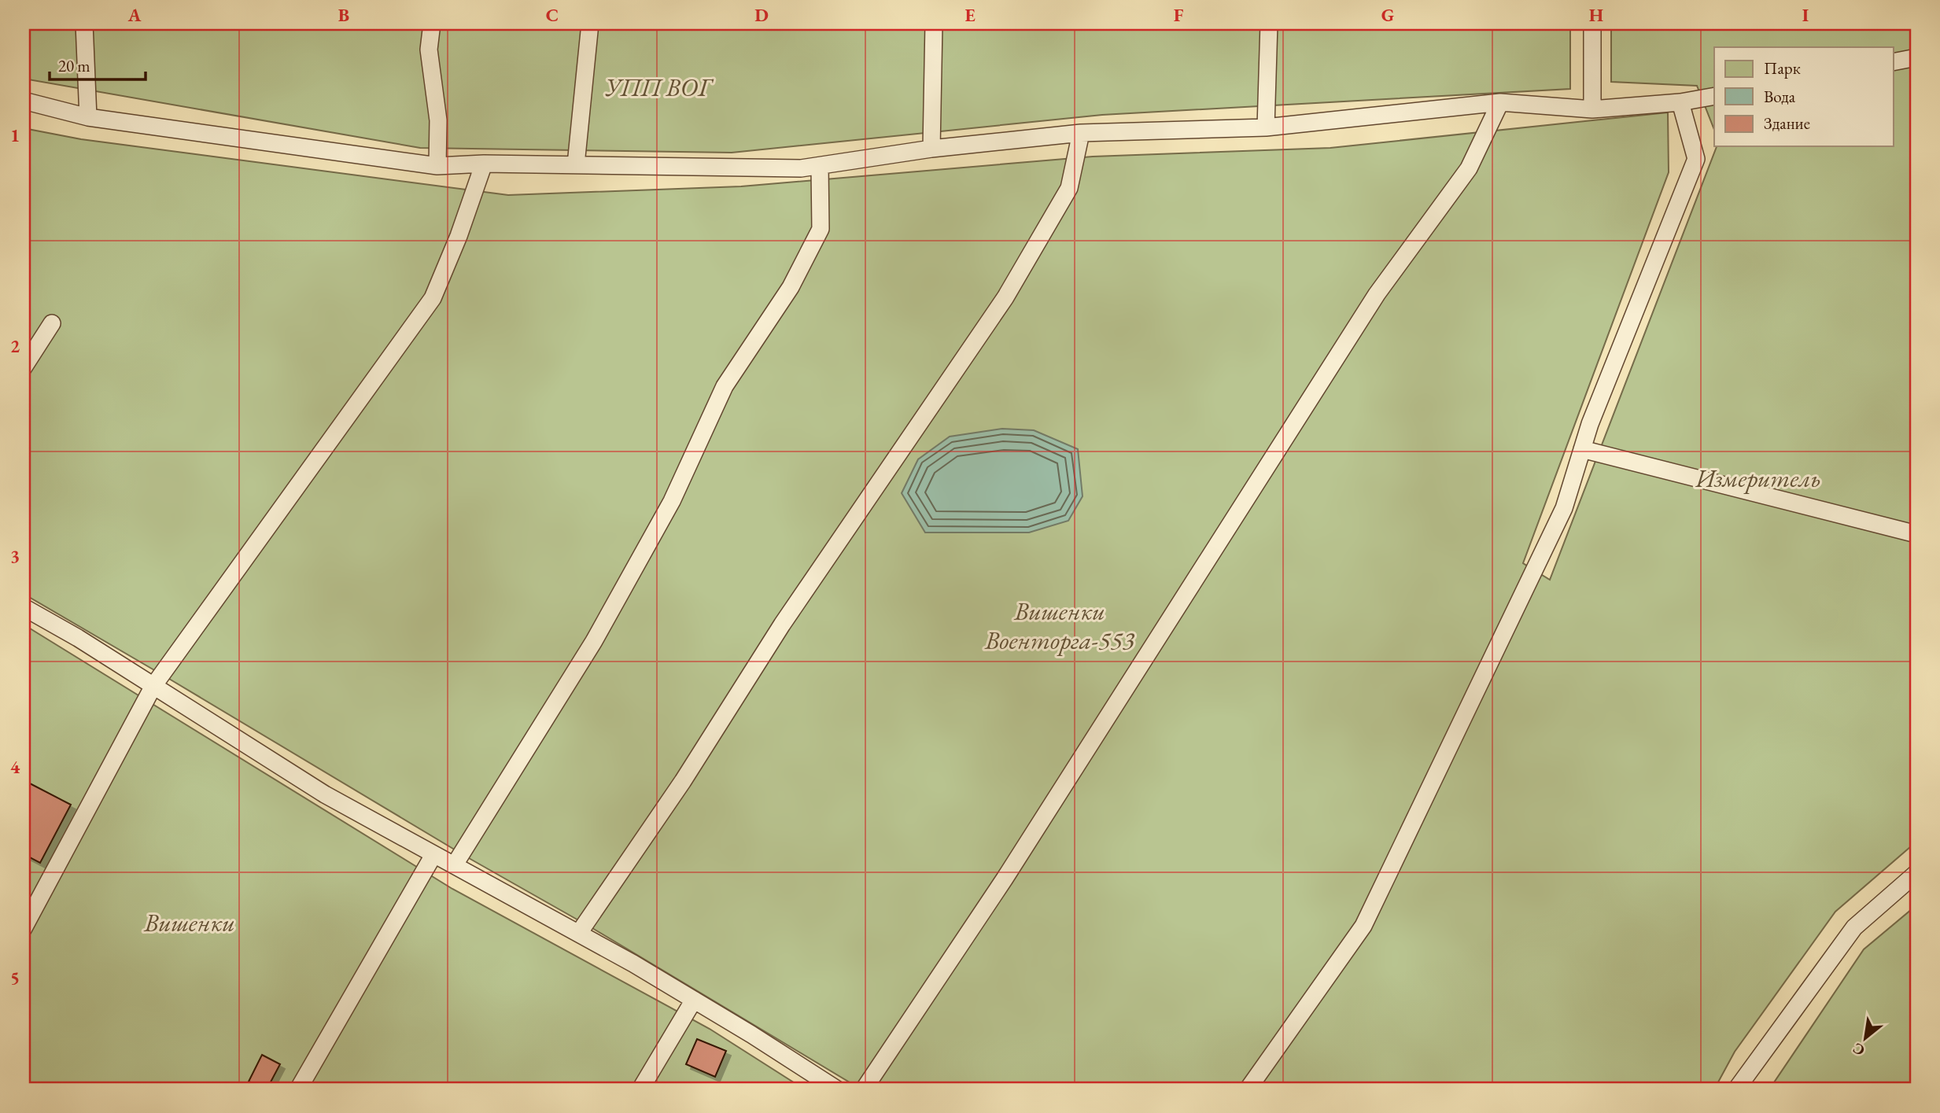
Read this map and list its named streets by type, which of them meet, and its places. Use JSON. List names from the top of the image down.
{
  "parks": [
    "УПП ВОГ",
    "Измеритель",
    "Вишенки Военторга-553",
    "Вишенки"
  ],
  "legend": ["Парк", "Вода", "Здание"],
  "scale_bar": "20 m",
  "north": "bottom left",
  "grid": {
    "columns": [
      "A",
      "B",
      "C",
      "D",
      "E",
      "F",
      "G",
      "H",
      "I"
    ],
    "rows": [
      "1",
      "2",
      "3",
      "4",
      "5"
    ]
  }
}
